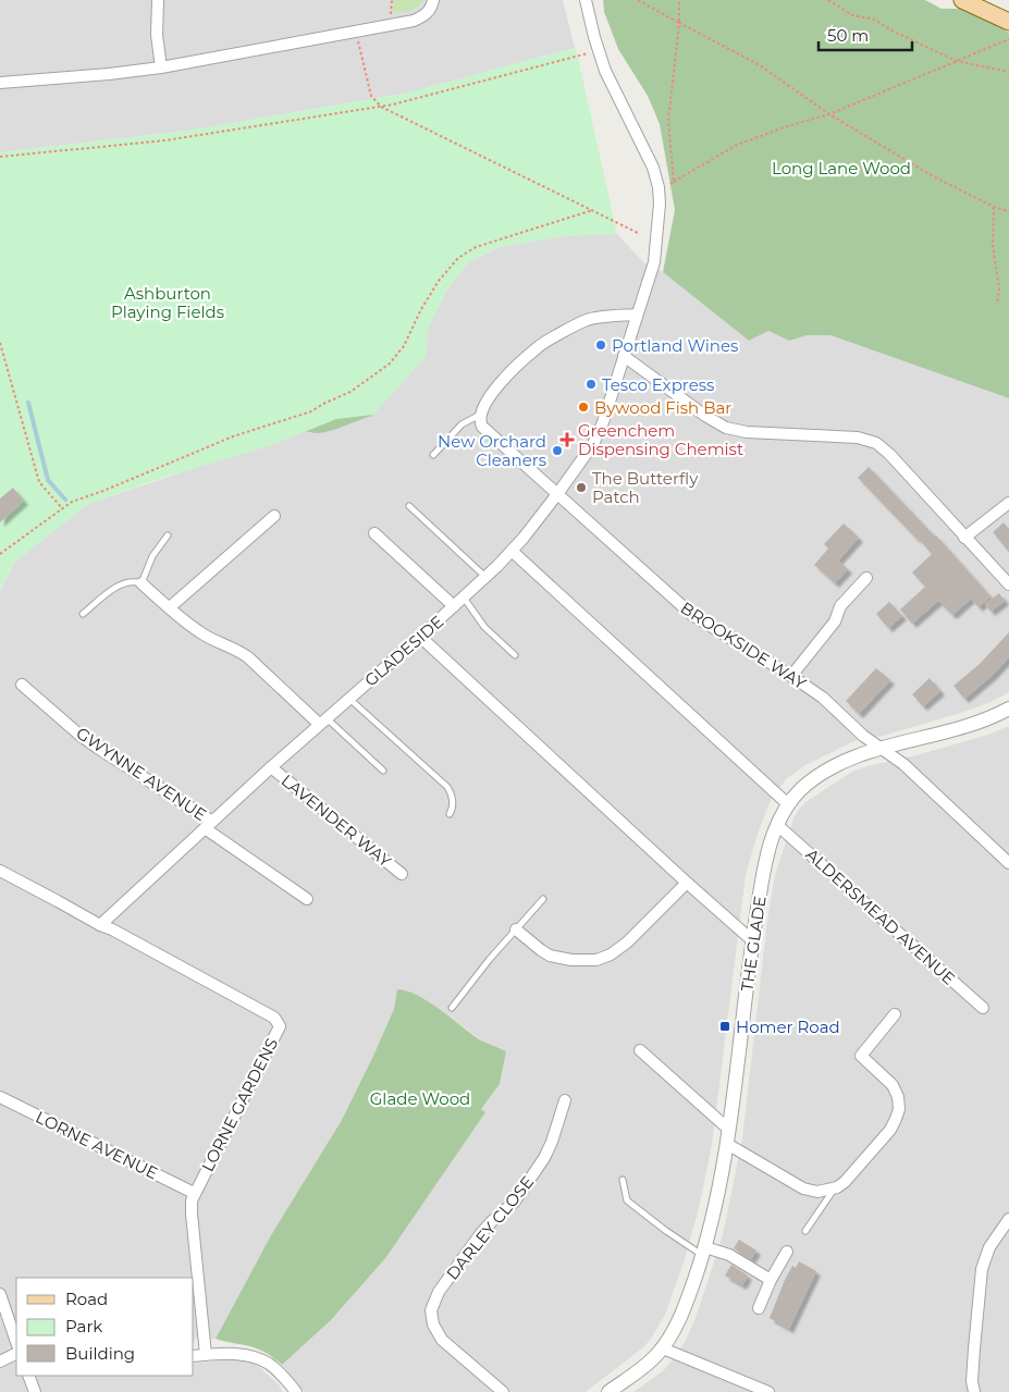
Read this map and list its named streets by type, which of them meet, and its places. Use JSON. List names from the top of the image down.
{
  "streets": {
    "street": [
      "BROOKSIDE WAY",
      "GLADESIDE",
      "GWYNNE AVENUE",
      "LAVENDER WAY",
      "ALDERSMEAD AVENUE",
      "THE GLADE",
      "LORNE GARDENS",
      "LORNE AVENUE",
      "DARLEY CLOSE"
    ]
  },
  "crossings": [
    ["BROOKSIDE WAY", "GLADESIDE"],
    ["BROOKSIDE WAY", "THE GLADE"],
    ["GLADESIDE", "GWYNNE AVENUE"],
    ["GLADESIDE", "LAVENDER WAY"],
    ["GLADESIDE", "LORNE GARDENS"],
    ["ALDERSMEAD AVENUE", "THE GLADE"],
    ["LORNE GARDENS", "LORNE AVENUE"]
  ],
  "parks": ["Long Lane Wood", "Ashburton Playing Fields", "Glade Wood"],
  "places": {
    "other": [
      "Portland Wines",
      "Tesco Express",
      "Bywood Fish Bar",
      "New Orchard Cleaners",
      "The Butterfly Patch"
    ],
    "health": ["Greenchem Dispensing Chemist"],
    "transit": ["Homer Road"]
  },
  "legend": ["Road", "Park", "Building"],
  "scale_bar": "50 m"
}
